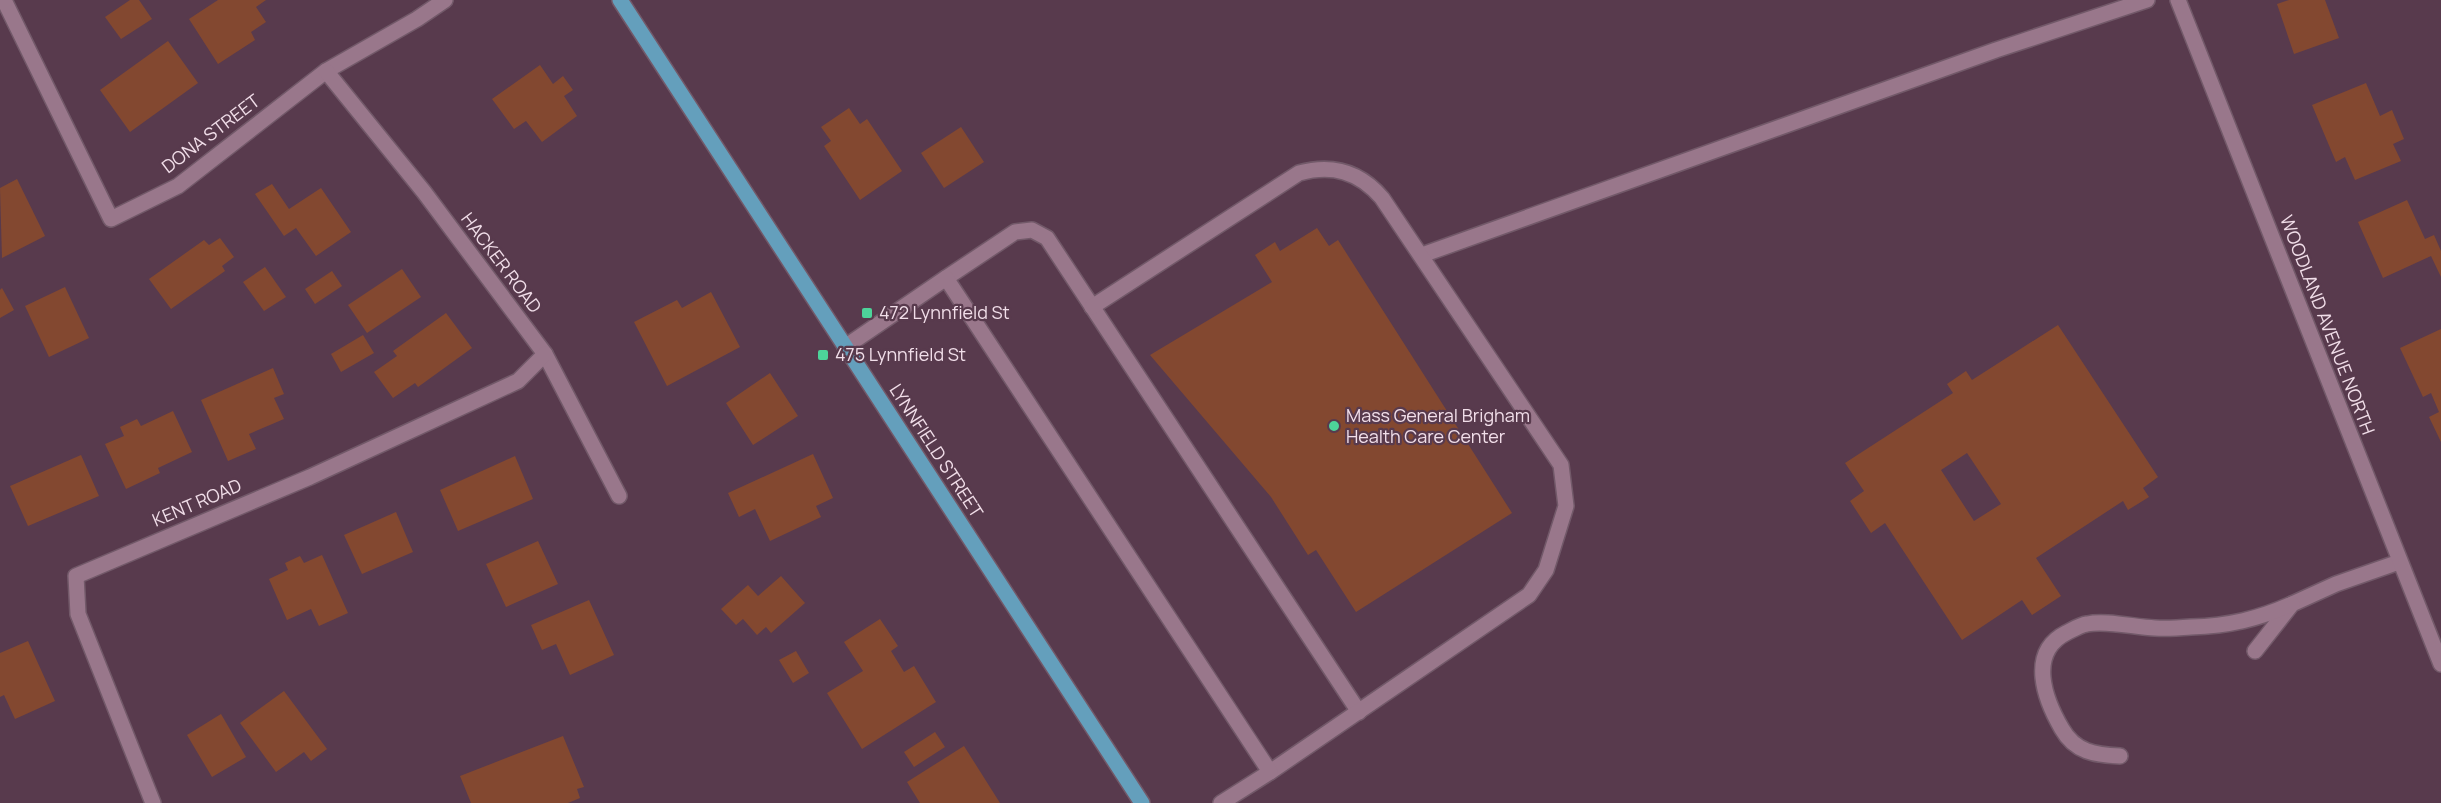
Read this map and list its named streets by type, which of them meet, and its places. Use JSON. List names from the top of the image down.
{
  "streets": {
    "main road": ["LYNNFIELD STREET"],
    "street": [
      "DONA STREET",
      "HACKER ROAD",
      "WOODLAND AVENUE NORTH",
      "KENT ROAD"
    ]
  },
  "crossings": [
    ["DONA STREET", "HACKER ROAD"],
    ["HACKER ROAD", "KENT ROAD"]
  ],
  "places": {
    "transit": ["472 Lynnfield St", "475 Lynnfield St"],
    "other": ["Mass General Brigham Health Care Center"]
  }
}
